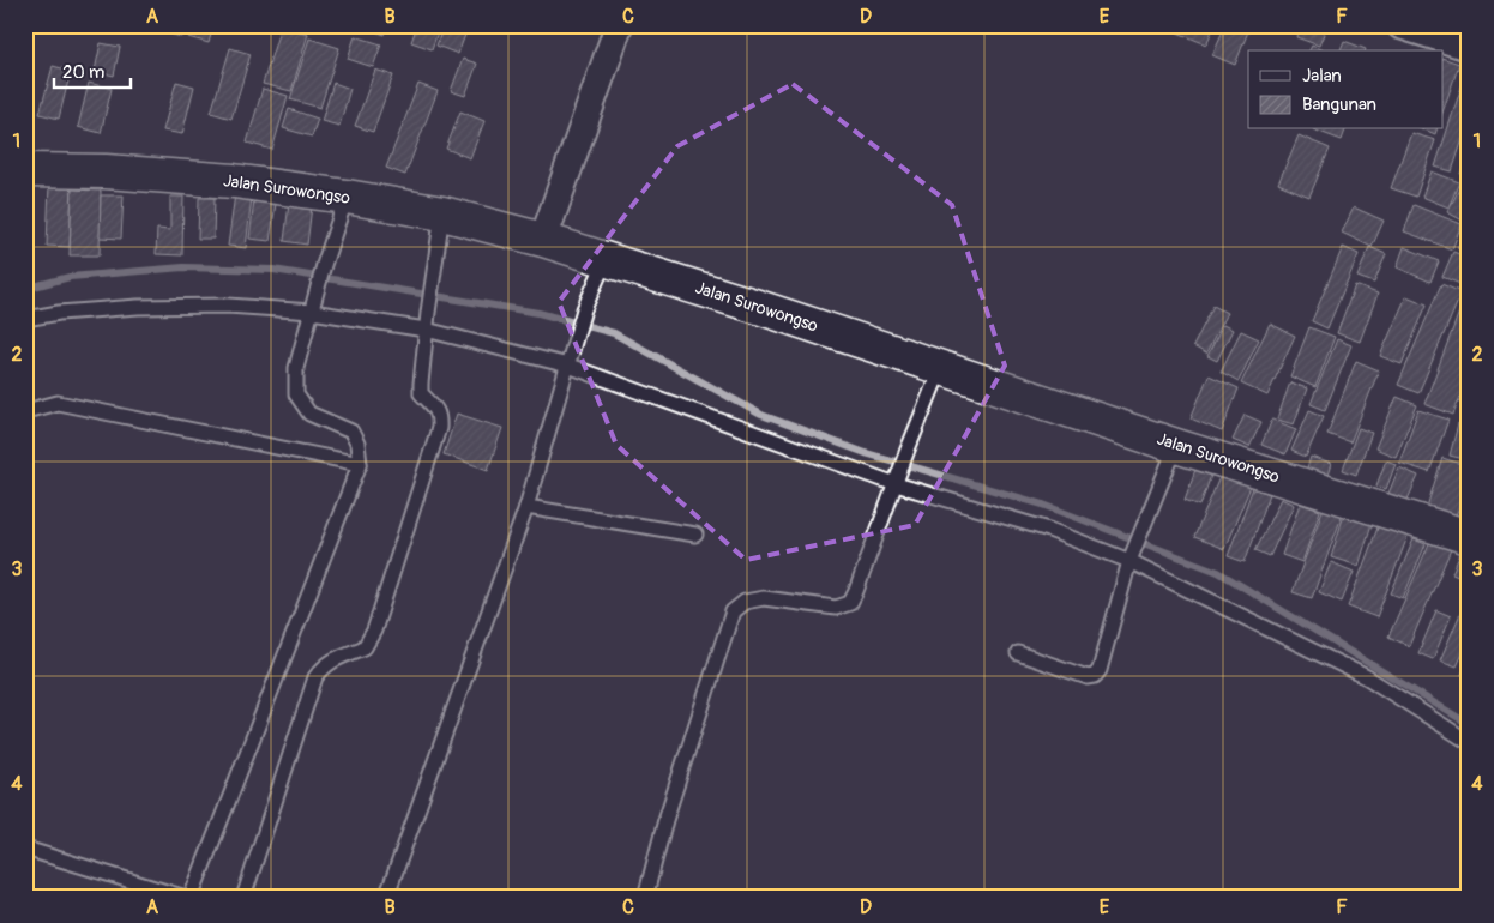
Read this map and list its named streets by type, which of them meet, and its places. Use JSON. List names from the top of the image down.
{
  "streets": {
    "street": ["Jalan Surowongso"]
  },
  "legend": ["Jalan", "Bangunan"],
  "scale_bar": "20 m",
  "grid": {
    "columns": [
      "A",
      "B",
      "C",
      "D",
      "E",
      "F"
    ],
    "rows": [
      "1",
      "2",
      "3",
      "4"
    ]
  }
}
